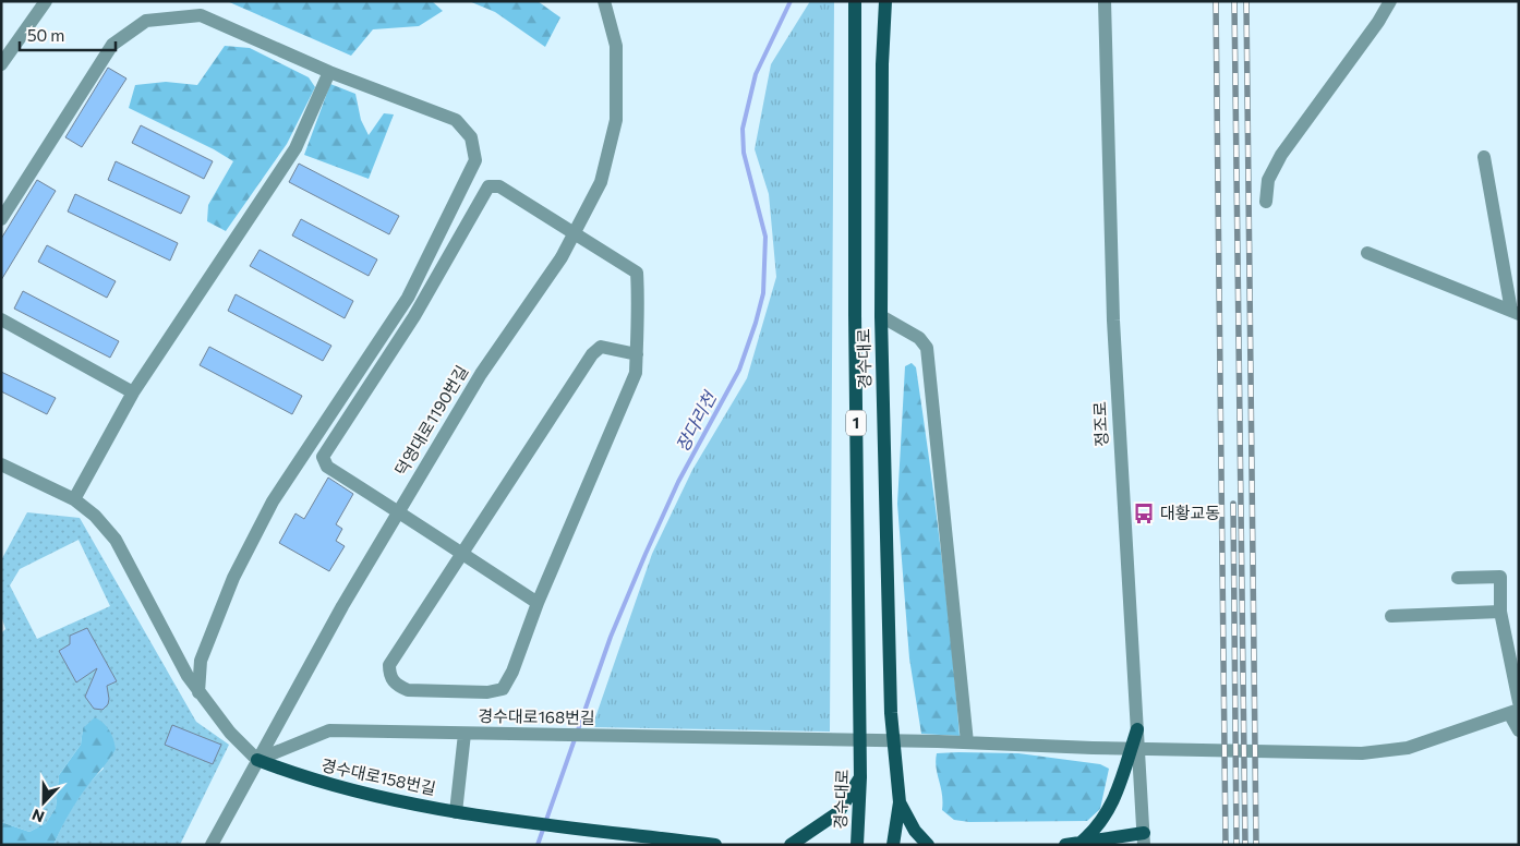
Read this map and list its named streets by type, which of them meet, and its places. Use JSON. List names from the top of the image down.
{
  "streets": {
    "main road": ["경수대로", "1", "경수대로158번길"],
    "street": ["덕영대로1190번길", "정조로", "경수대로168번길"]
  },
  "crossings": [
    ["덕영대로1190번길", "경수대로168번길"],
    ["덕영대로1190번길", "경수대로158번길"],
    ["경수대로168번길", "경수대로158번길"]
  ],
  "water": ["장다리천"],
  "places": {
    "bus stop": ["대황교동"]
  },
  "scale_bar": "50 m",
  "north": "bottom"
}
